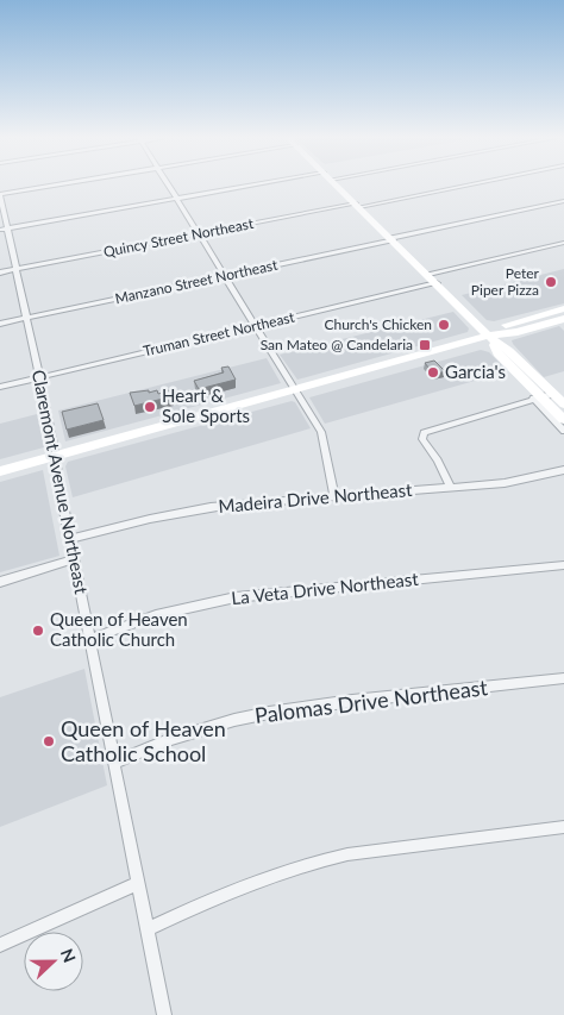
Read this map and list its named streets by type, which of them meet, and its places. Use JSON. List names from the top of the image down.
{
  "streets": {
    "street": [
      "Quincy Street Northeast",
      "Manzano Street Northeast",
      "Truman Street Northeast",
      "Claremont Avenue Northeast",
      "Madeira Drive Northeast",
      "La Veta Drive Northeast",
      "Palomas Drive Northeast"
    ]
  },
  "crossings": [
    ["Quincy Street Northeast", "Claremont Avenue Northeast"],
    ["Manzano Street Northeast", "Claremont Avenue Northeast"],
    ["Truman Street Northeast", "Claremont Avenue Northeast"],
    ["Claremont Avenue Northeast", "Madeira Drive Northeast"],
    ["Claremont Avenue Northeast", "La Veta Drive Northeast"],
    ["Claremont Avenue Northeast", "Palomas Drive Northeast"]
  ],
  "places": {
    "other": [
      "Peter Piper Pizza",
      "Church's Chicken",
      "Garcia's",
      "Heart & Sole Sports",
      "Queen of Heaven Catholic Church",
      "Queen of Heaven Catholic School"
    ],
    "transit": ["San Mateo @ Candelaria"]
  },
  "north": "right"
}
